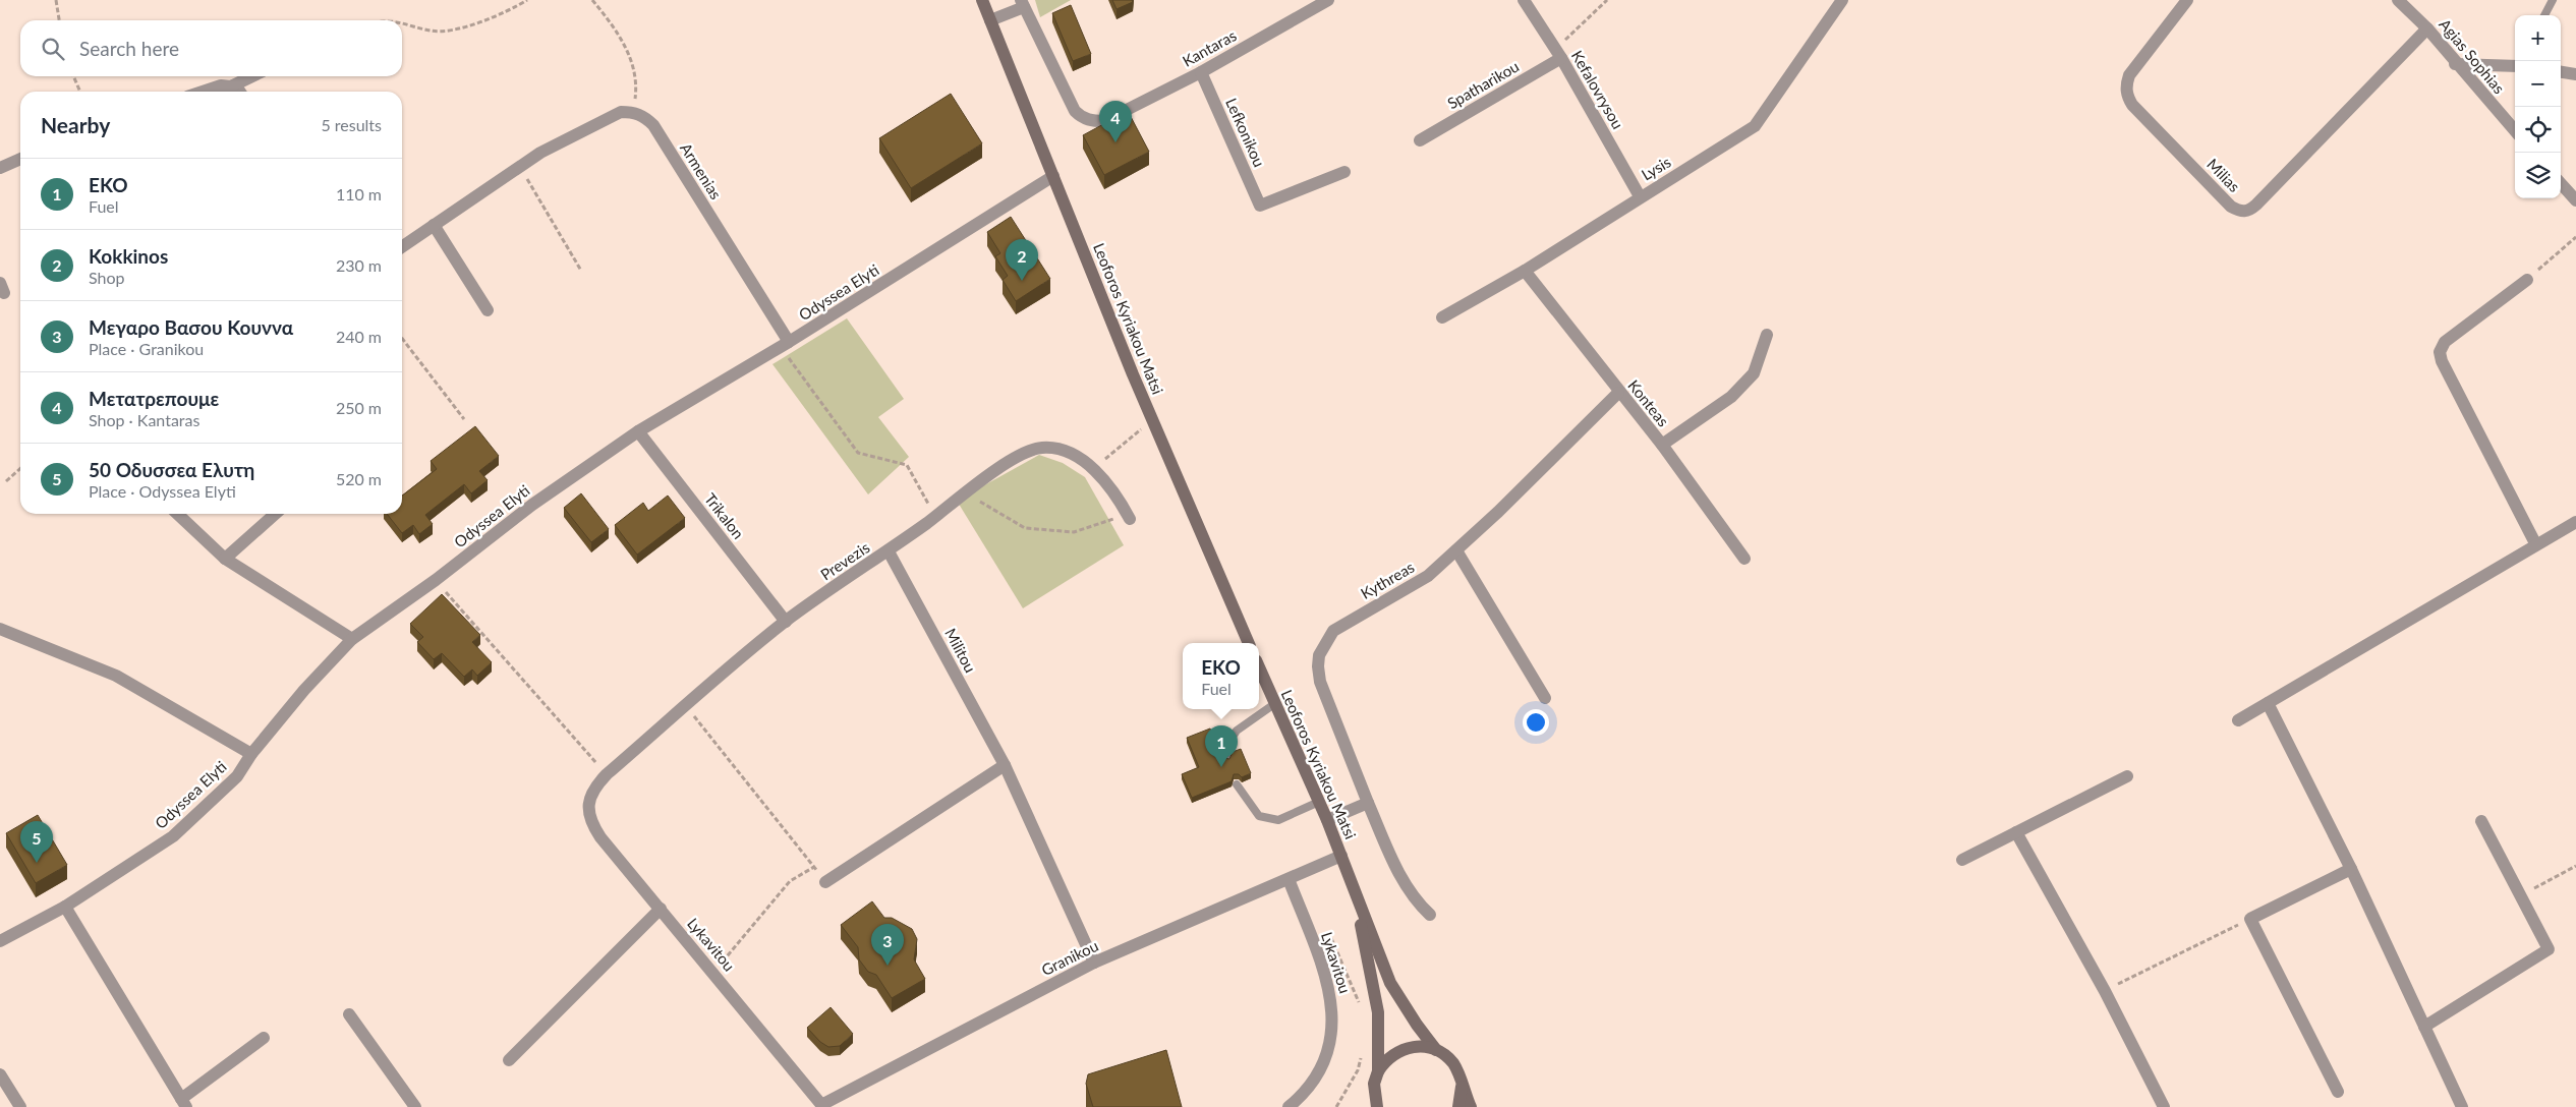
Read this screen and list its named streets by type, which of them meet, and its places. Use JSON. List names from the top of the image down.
{
  "streets": {
    "main road": ["Leoforos Kyriakou Matsi"],
    "street": [
      "Kantaras",
      "Agias Sophias",
      "Spatharikou",
      "Kefalovrysou",
      "Lefkonikou",
      "Lysis",
      "Armenias",
      "Milias",
      "Odyssea Elyti",
      "Konteas",
      "Trikalon",
      "Prevezis",
      "Kythreas",
      "Militou",
      "Lykavitou",
      "Granikou"
    ]
  },
  "crossings": [
    ["Kantaras", "Lefkonikou"],
    ["Agias Sophias", "Milias"],
    ["Spatharikou", "Kefalovrysou"],
    ["Kefalovrysou", "Lysis"],
    ["Lysis", "Konteas"],
    ["Armenias", "Odyssea Elyti"],
    ["Odyssea Elyti", "Leoforos Kyriakou Matsi"],
    ["Odyssea Elyti", "Trikalon"],
    ["Leoforos Kyriakou Matsi", "Granikou"],
    ["Konteas", "Kythreas"],
    ["Trikalon", "Prevezis"],
    ["Prevezis", "Militou"],
    ["Prevezis", "Lykavitou"],
    ["Militou", "Granikou"],
    ["Lykavitou", "Granikou"]
  ],
  "page": {
    "map_buttons": ["+", "−"],
    "search": "Search here",
    "heading": ["Nearby", "5 results"],
    "pins": [
      "4",
      "2",
      "1",
      "5",
      "3"
    ],
    "list": [
      {
        "mark": "1",
        "name": "EKO",
        "note": "Fuel",
        "value": "110 m"
      },
      {
        "mark": "2",
        "name": "Kokkinos",
        "note": "Shop",
        "value": "230 m"
      },
      {
        "mark": "3",
        "name": "Μεγαρο Βασου Κουννα",
        "note": "Place · Granikou",
        "value": "240 m"
      },
      {
        "mark": "4",
        "name": "Μετατρεπουμε",
        "note": "Shop · Kantaras",
        "value": "250 m"
      },
      {
        "mark": "5",
        "name": "50 Οδυσσεα Ελυτη",
        "note": "Place · Odyssea Elyti",
        "value": "520 m"
      }
    ],
    "popup": ["EKO", "Fuel"]
  }
}
